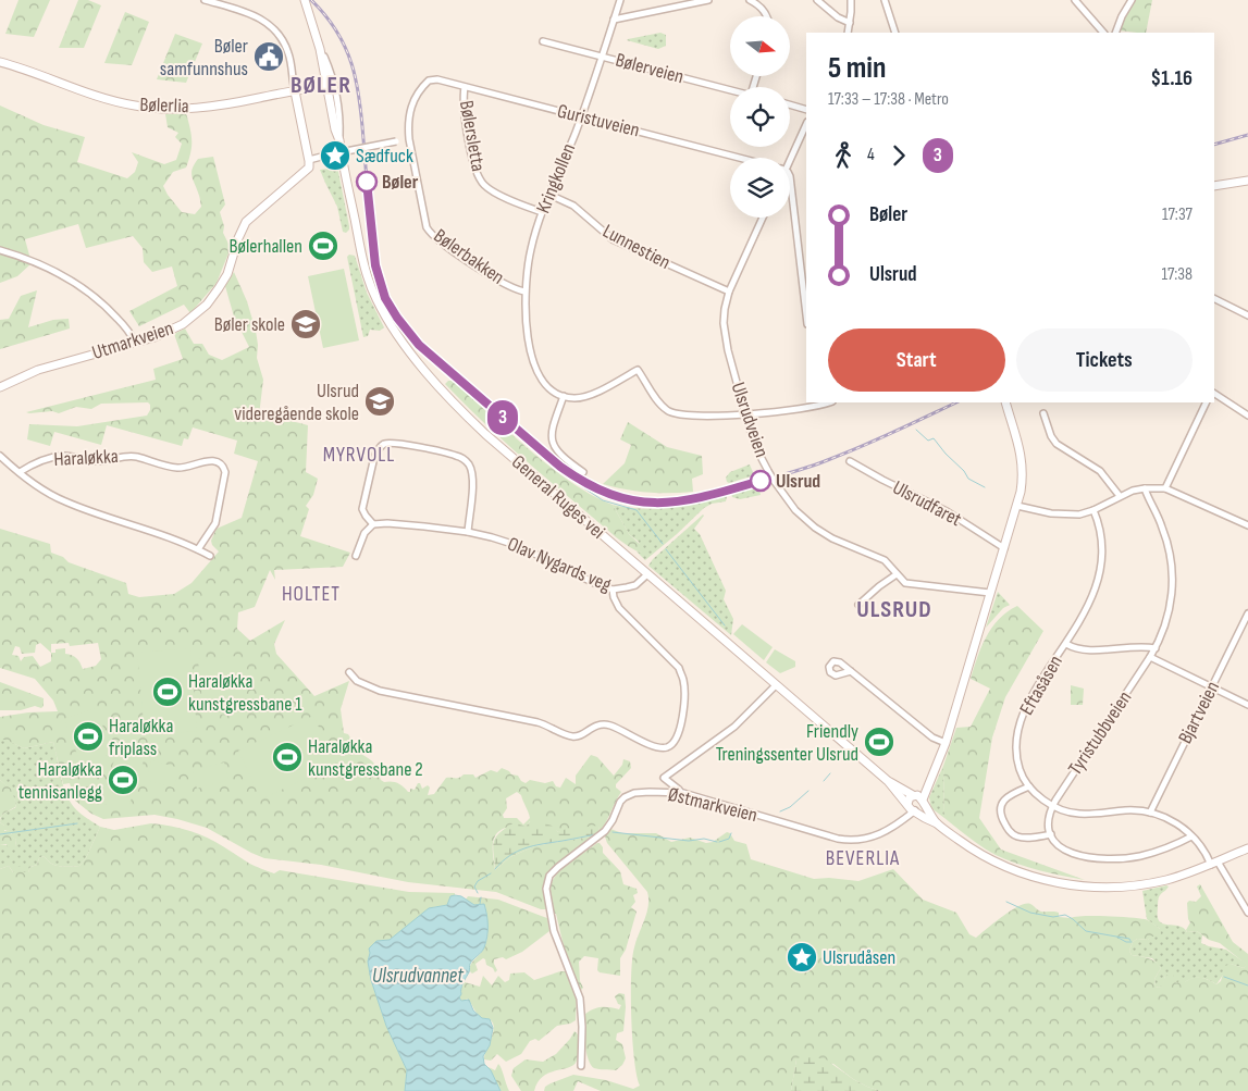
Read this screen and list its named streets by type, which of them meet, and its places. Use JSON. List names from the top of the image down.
{
  "streets": {
    "main road": ["Bølerlia", "Utmarkveien", "General Ruges vei"],
    "street": [
      "Bølerveien",
      "Guristuveien",
      "Bølersletta",
      "Kringkollen",
      "Lunnestien",
      "Bølerbakken",
      "Ulsrudveien",
      "Haraløkka",
      "Ulsrudfaret",
      "Olav Nygards veg",
      "Eftasåsen",
      "Bjartveien",
      "Tyristubbveien",
      "Østmarkveien"
    ]
  },
  "crossings": [
    ["Bølerveien", "Kringkollen"],
    ["Bølerlia", "General Ruges vei"],
    ["Guristuveien", "Bølersletta"],
    ["Guristuveien", "Kringkollen"],
    ["Guristuveien", "Bølerbakken"],
    ["Bølersletta", "Kringkollen"],
    ["Kringkollen", "Lunnestien"],
    ["Kringkollen", "Bølerbakken"],
    ["Lunnestien", "Ulsrudveien"],
    ["General Ruges vei", "Olav Nygards veg"],
    ["General Ruges vei", "Østmarkveien"],
    ["Eftasåsen", "Bjartveien"],
    ["Eftasåsen", "Tyristubbveien"]
  ],
  "districts": [
    "BØLER",
    "MYRVOLL",
    "HOLTET",
    "ULSRUD",
    "BEVERLIA"
  ],
  "water": ["Ulsrudvannet"],
  "places": {
    "public building": ["Bøler samfunnshus"],
    "place": ["Sædfuck", "Ulsrudåsen"],
    "other": ["Bøler", "Ulsrud"],
    "sports": [
      "Bølerhallen",
      "Haraløkka kunstgressbane 1",
      "Haraløkka friplass",
      "Friendly Treningssenter Ulsrud",
      "Haraløkka kunstgressbane 2",
      "Haraløkka tennisanlegg"
    ],
    "school or university": ["Bøler skole", "Ulsrud videregående skole"]
  },
  "lines": ["metro line 3"],
  "north": "right",
  "page": {
    "on_map": "3",
    "heading": ["5 min", "17:33 – 17:38 · Metro", "$1.16"],
    "legs": ["4", "3"],
    "list": [
      {
        "name": "Bøler",
        "value": "17:37"
      },
      {
        "name": "Ulsrud",
        "value": "17:38"
      }
    ],
    "buttons": ["Start", "Tickets"]
  }
}
